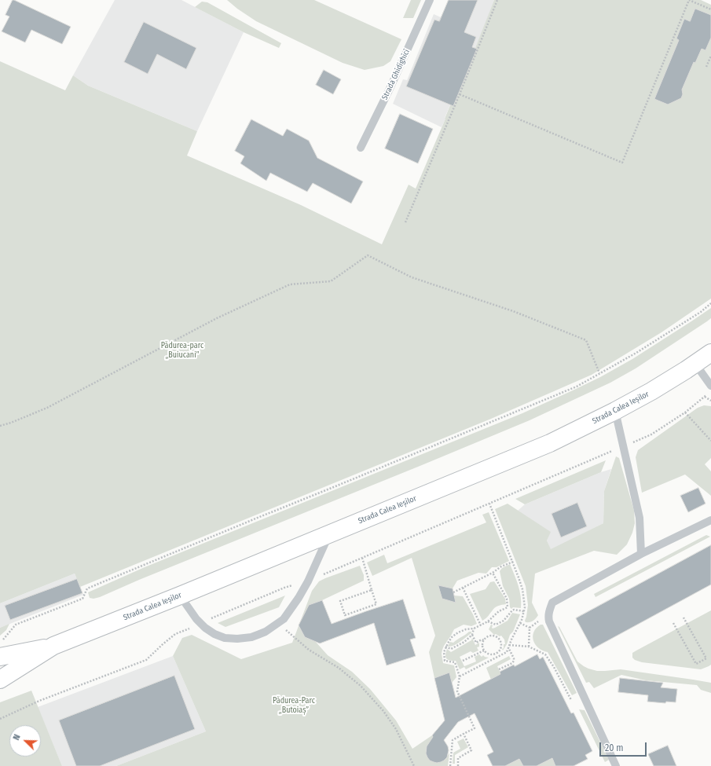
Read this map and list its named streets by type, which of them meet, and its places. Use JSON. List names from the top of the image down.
{
  "streets": {
    "main road": ["Strada Calea Ieșilor"],
    "lane": ["Strada Ghidighici"]
  },
  "parks": ["Pădurea-parc „Buiucani”", "Pădurea-Parc „Butoiaș”"],
  "scale_bar": "20 m",
  "north": "top left"
}
